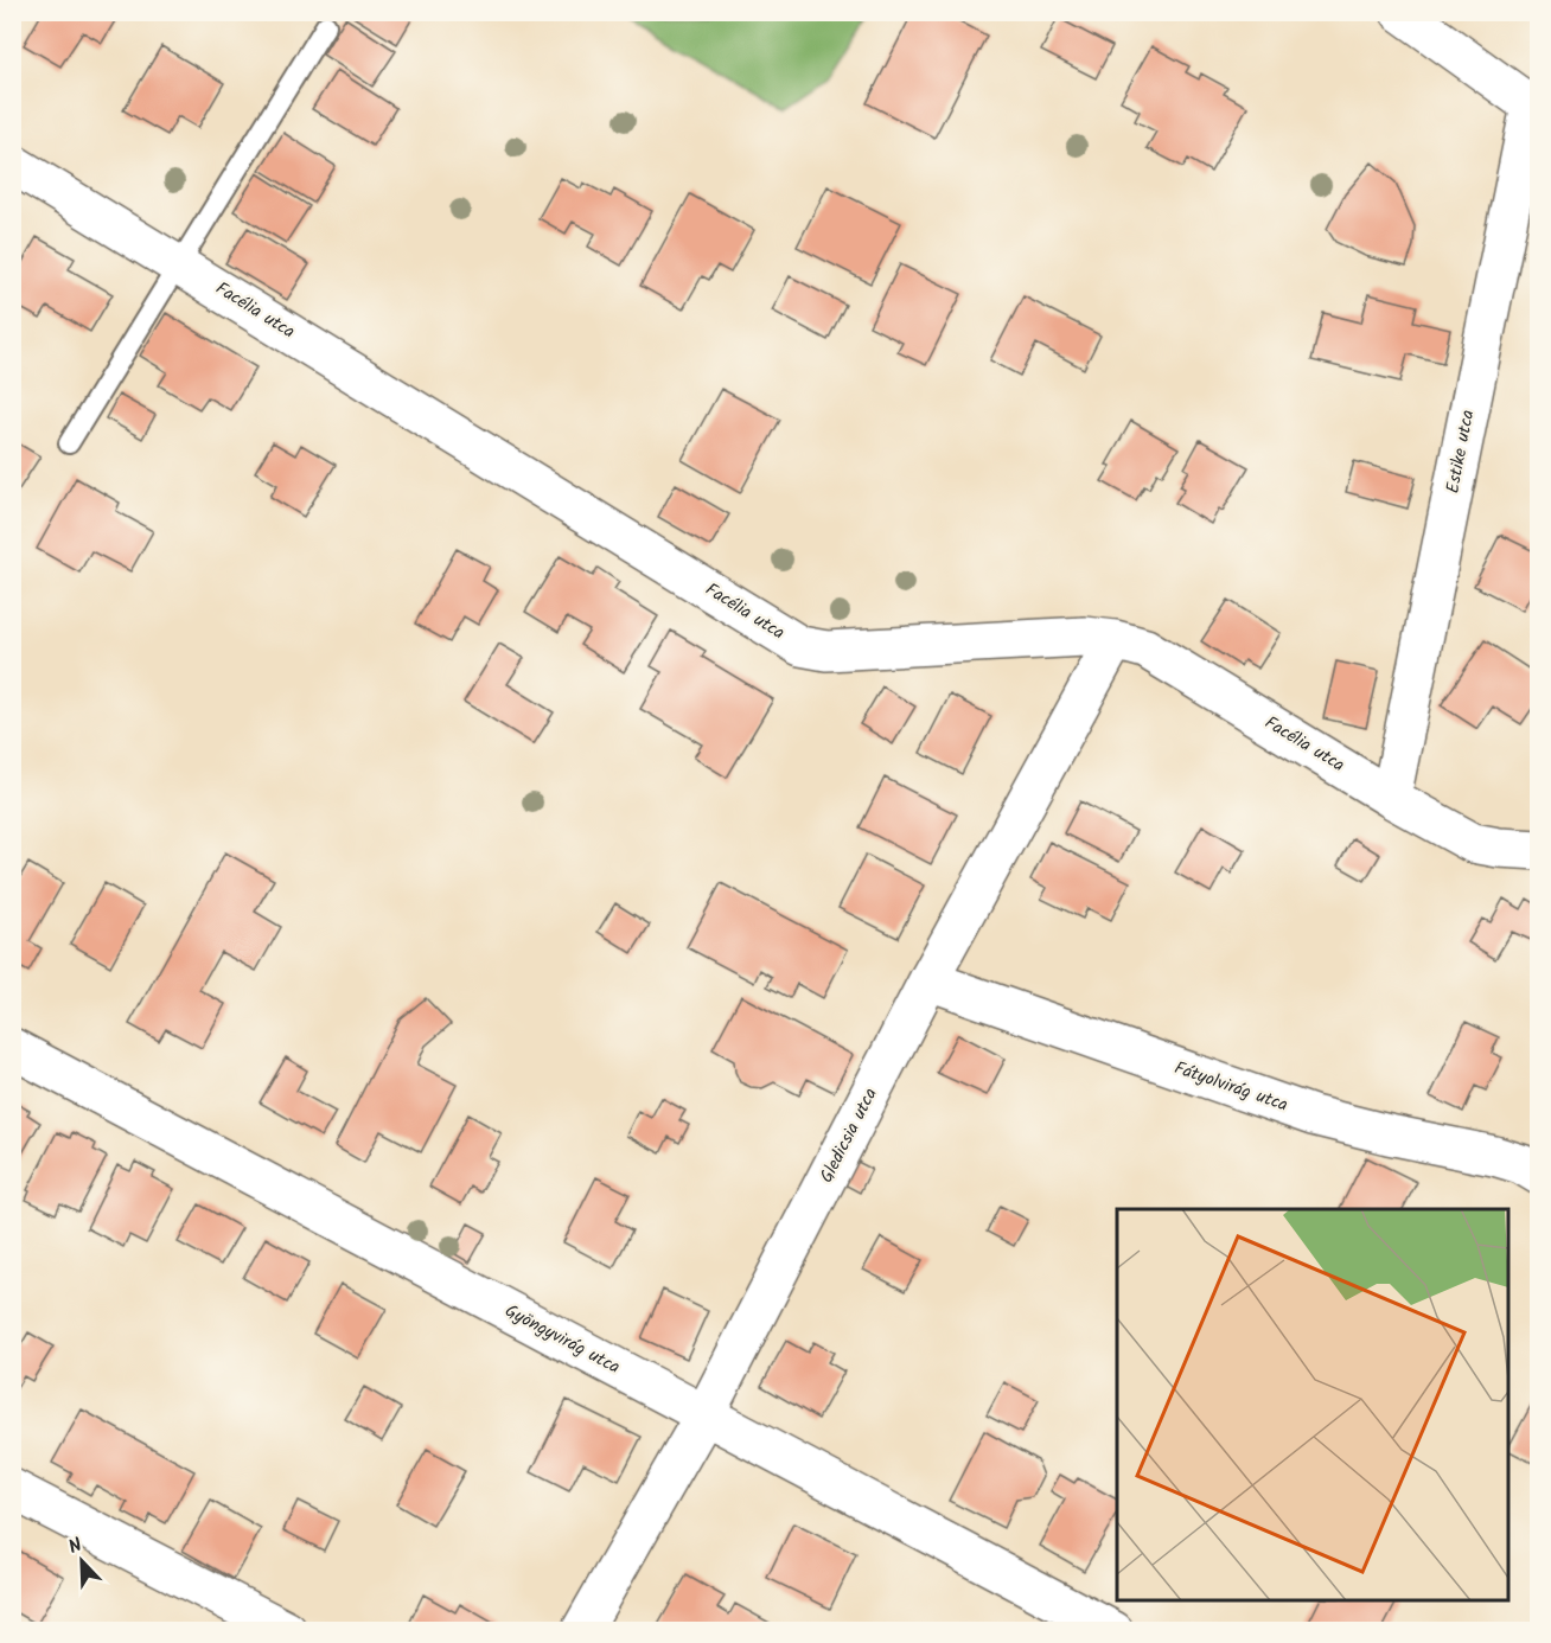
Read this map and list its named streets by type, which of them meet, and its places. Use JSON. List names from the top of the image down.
{
  "streets": {
    "street": [
      "Facélia utca",
      "Estike utca",
      "Fátyolvirág utca",
      "Gledicsia utca",
      "Gyöngyvirág utca"
    ]
  },
  "crossings": [
    ["Facélia utca", "Estike utca"],
    ["Facélia utca", "Gledicsia utca"],
    ["Fátyolvirág utca", "Gledicsia utca"],
    ["Gledicsia utca", "Gyöngyvirág utca"]
  ],
  "north": "top left"
}
